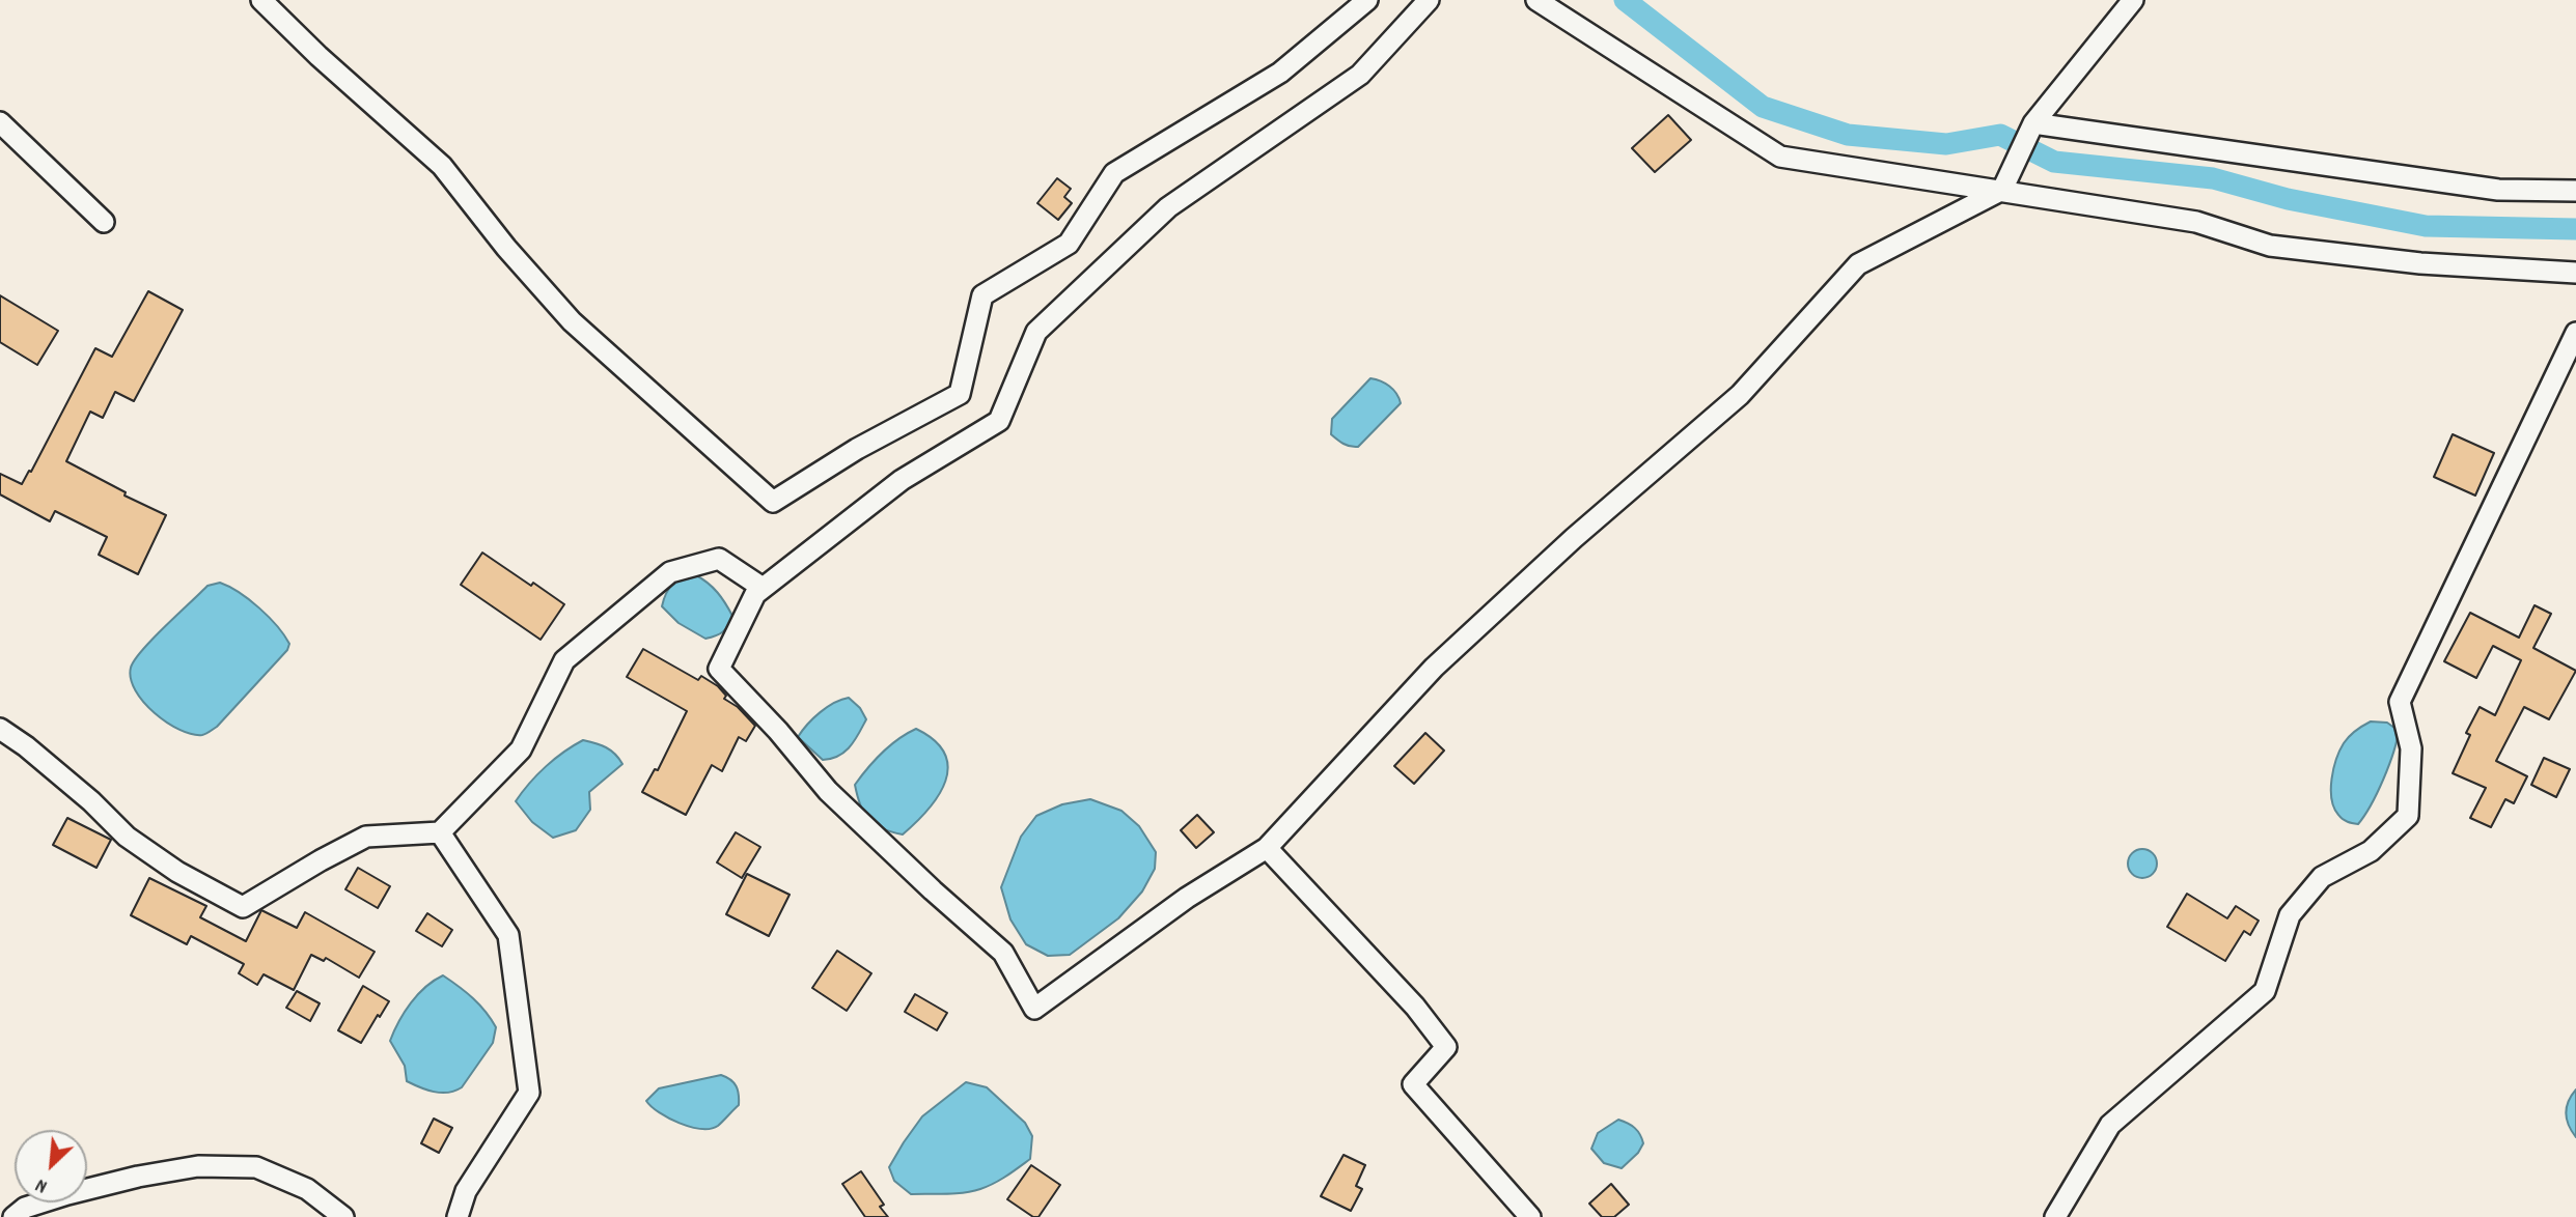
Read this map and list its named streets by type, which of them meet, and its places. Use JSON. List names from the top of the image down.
{
  "north": "bottom left"
}
